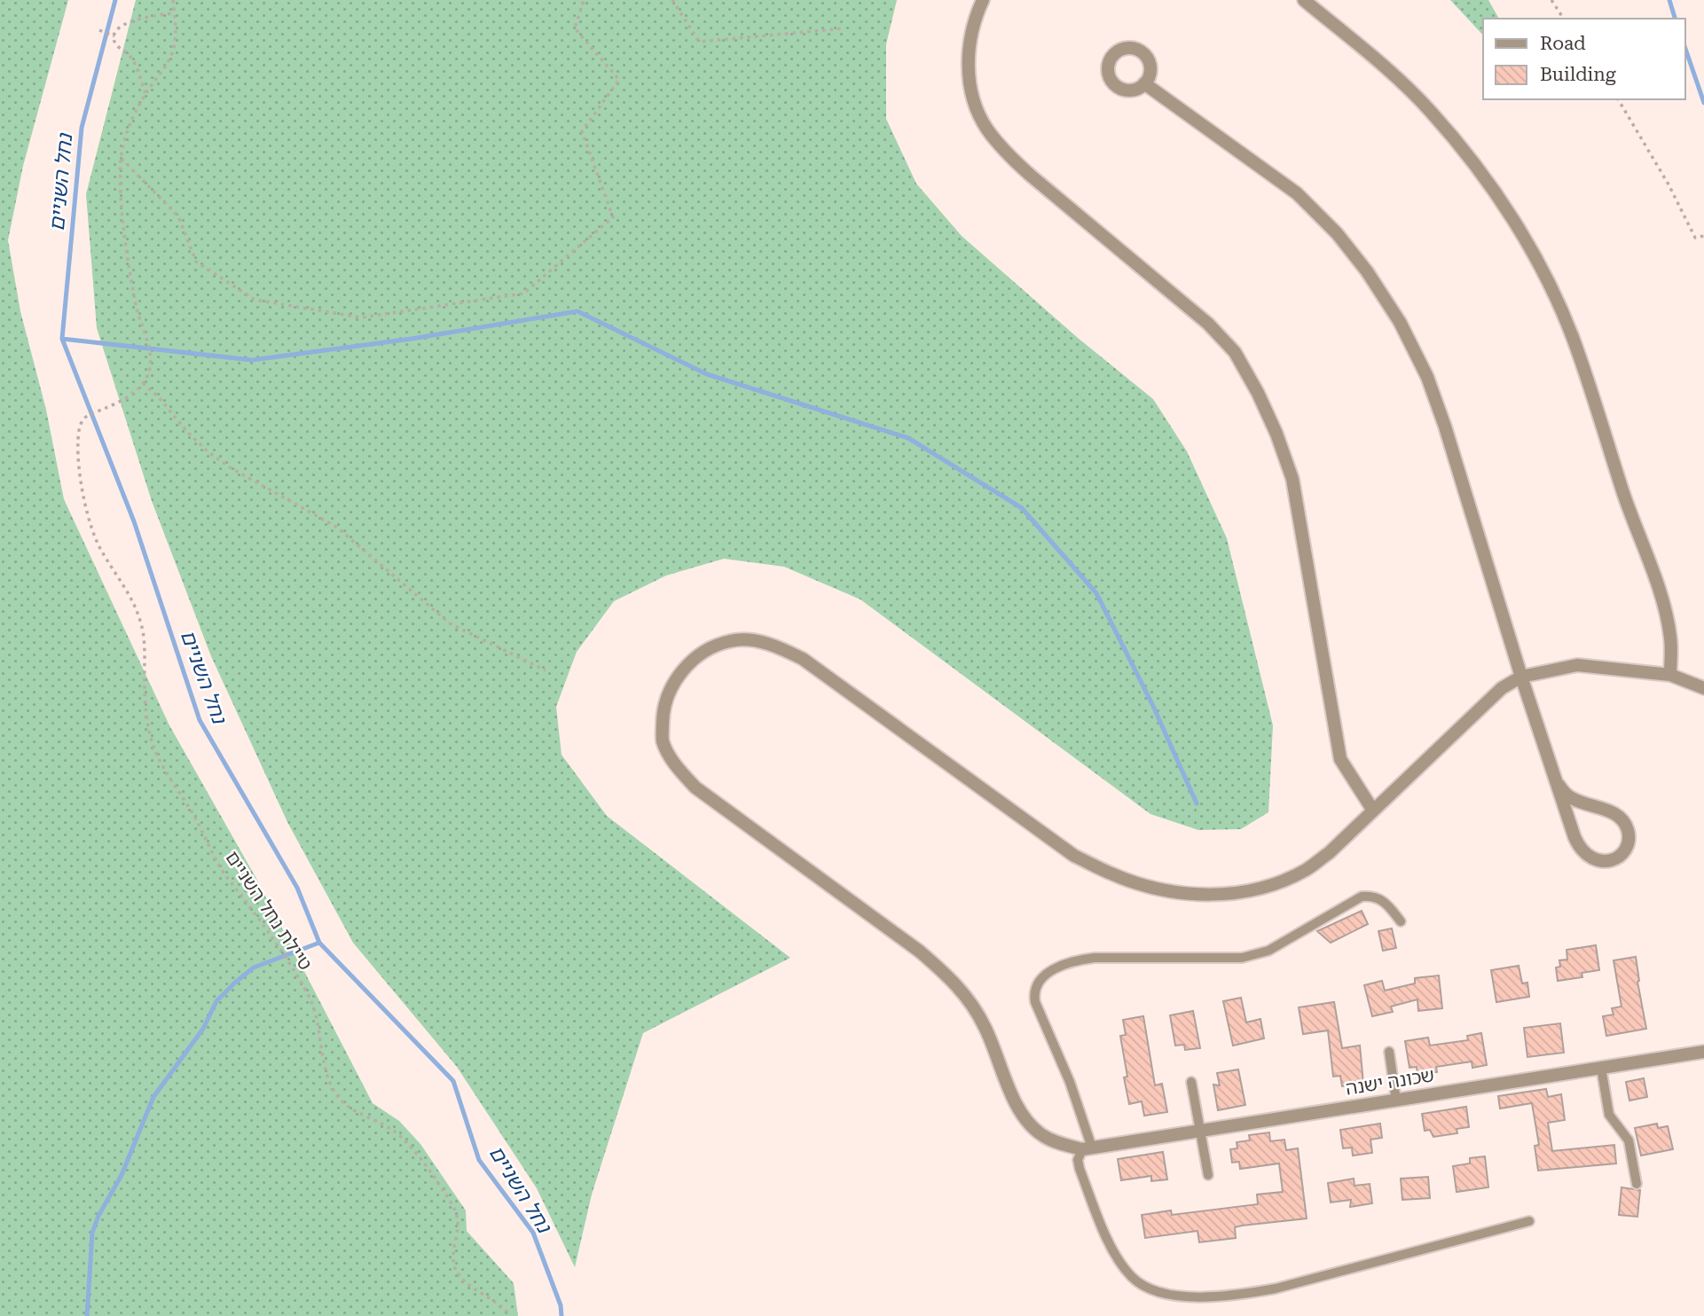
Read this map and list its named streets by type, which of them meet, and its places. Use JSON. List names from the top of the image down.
{
  "streets": {
    "street": ["שכונה ישנה"],
    "path": ["טיילת נחל השניים"]
  },
  "water": ["נחל השניים"],
  "legend": ["Road", "Building"]
}
